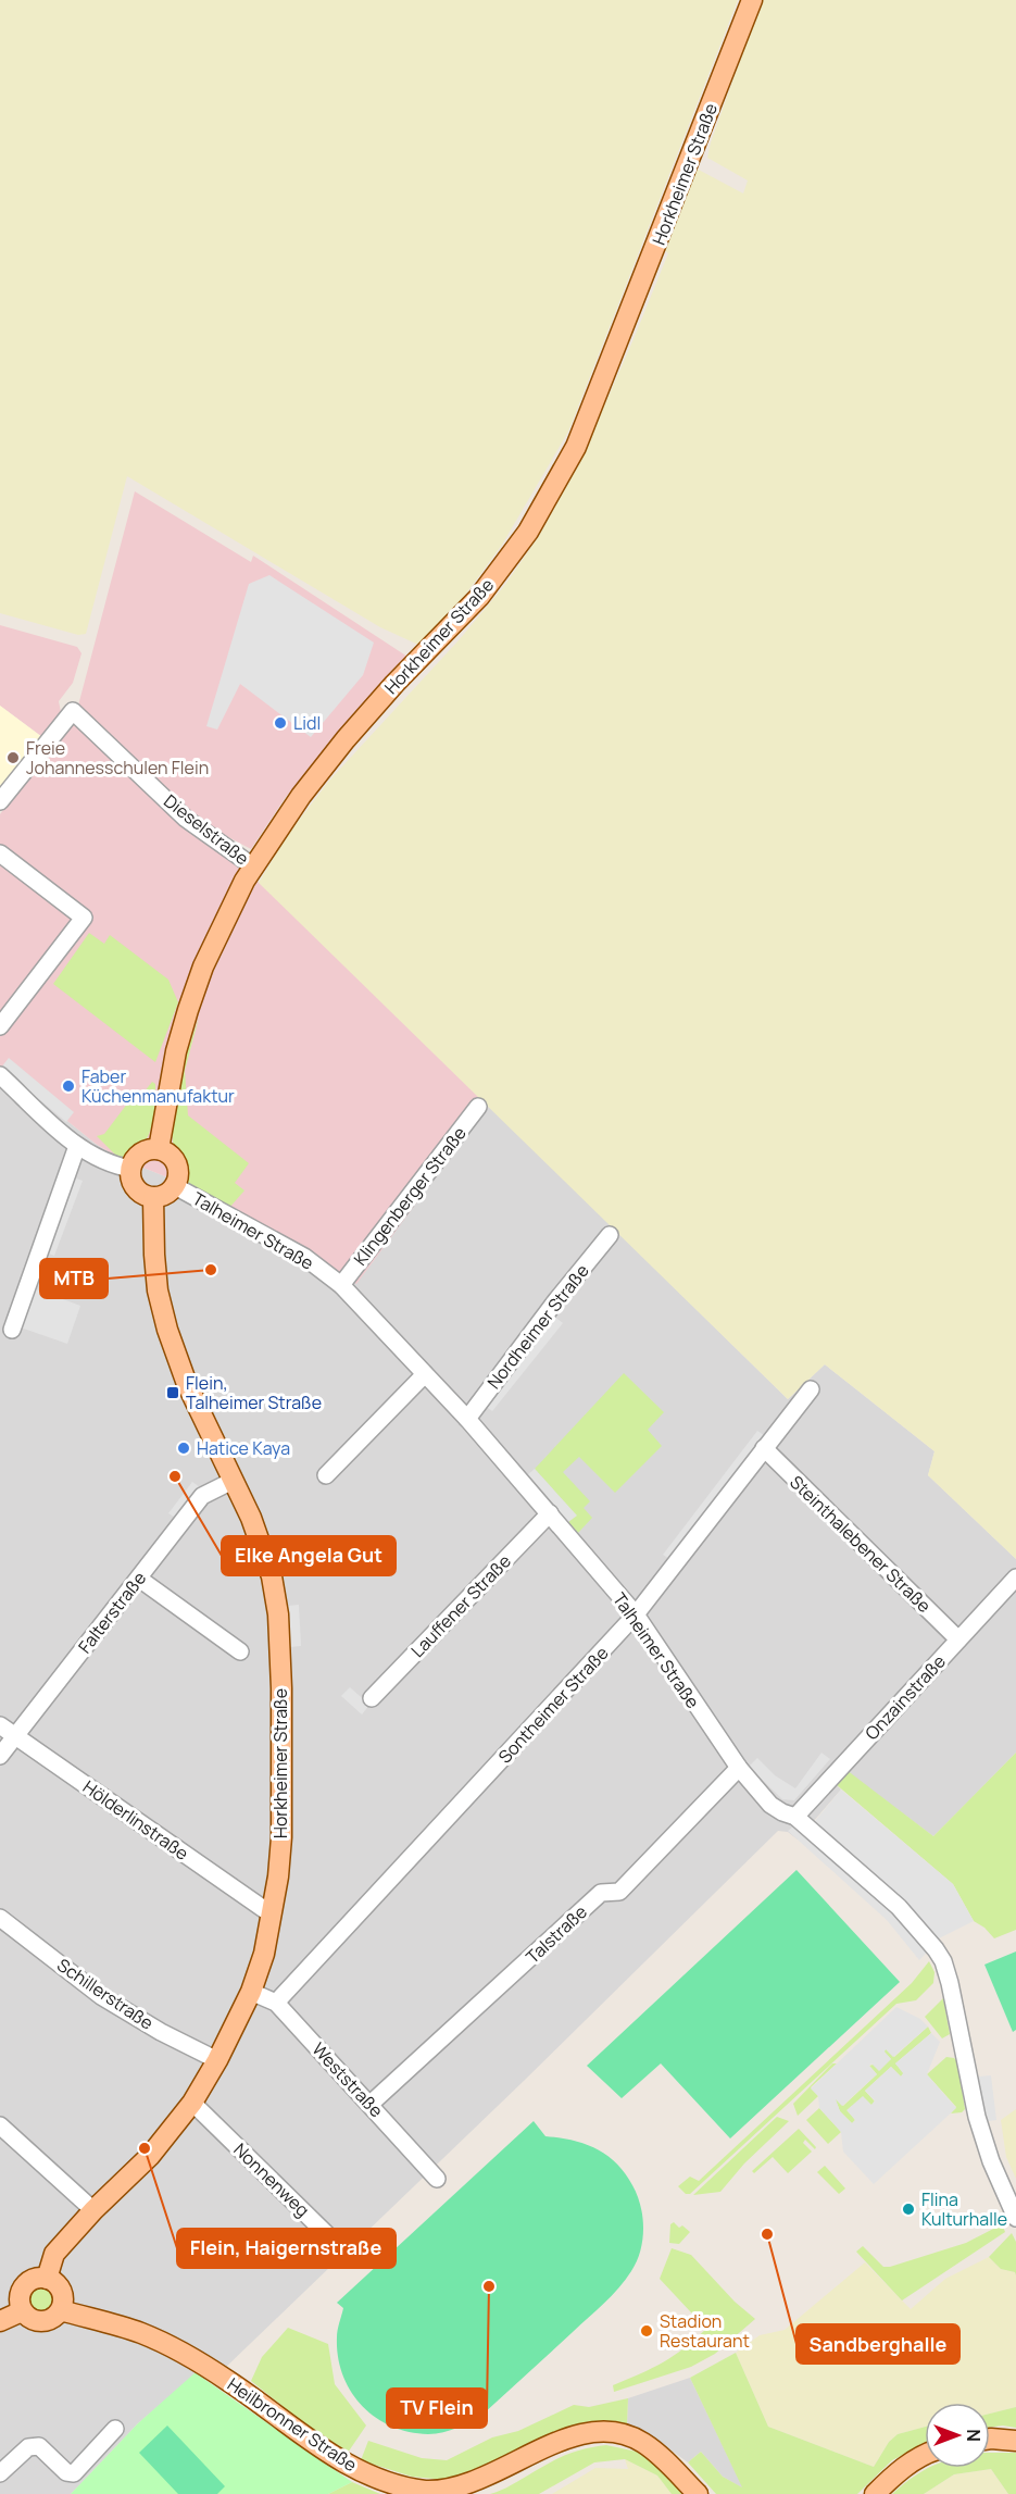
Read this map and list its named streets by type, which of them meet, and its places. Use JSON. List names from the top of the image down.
{
  "streets": {
    "main road": ["Horkheimer Straße", "Heilbronner Straße"],
    "street": [
      "Dieselstraße",
      "Klingenberger Straße",
      "Talheimer Straße",
      "Nordheimer Straße",
      "Steinthalebener Straße",
      "Lauffener Straße",
      "Falterstraße",
      "Onzainstraße",
      "Sontheimer Straße",
      "Hölderlinstraße",
      "Talstraße",
      "Schillerstraße",
      "Weststraße",
      "Nonnenweg"
    ]
  },
  "crossings": [
    ["Horkheimer Straße", "Dieselstraße"],
    ["Horkheimer Straße", "Talheimer Straße"],
    ["Horkheimer Straße", "Falterstraße"],
    ["Horkheimer Straße", "Hölderlinstraße"],
    ["Horkheimer Straße", "Schillerstraße"],
    ["Horkheimer Straße", "Weststraße"],
    ["Horkheimer Straße", "Nonnenweg"],
    ["Horkheimer Straße", "Heilbronner Straße"],
    ["Klingenberger Straße", "Talheimer Straße"],
    ["Talheimer Straße", "Nordheimer Straße"],
    ["Talheimer Straße", "Lauffener Straße"],
    ["Talheimer Straße", "Onzainstraße"],
    ["Talheimer Straße", "Sontheimer Straße"],
    ["Talheimer Straße", "Talstraße"],
    ["Steinthalebener Straße", "Onzainstraße"],
    ["Steinthalebener Straße", "Sontheimer Straße"],
    ["Falterstraße", "Hölderlinstraße"],
    ["Sontheimer Straße", "Weststraße"],
    ["Talstraße", "Weststraße"]
  ],
  "places": {
    "other": [
      "Lidl",
      "Freie Johannesschulen Flein",
      "Faber Küchenmanufaktur",
      "MTB",
      "Hatice Kaya",
      "Elke Angela Gut",
      "Flein, Haigernstraße",
      "Flina Kulturhalle",
      "Sandberghalle",
      "TV Flein",
      "Stadion Restaurant"
    ],
    "transit": ["Flein, Talheimer Straße"]
  },
  "north": "right"
}
